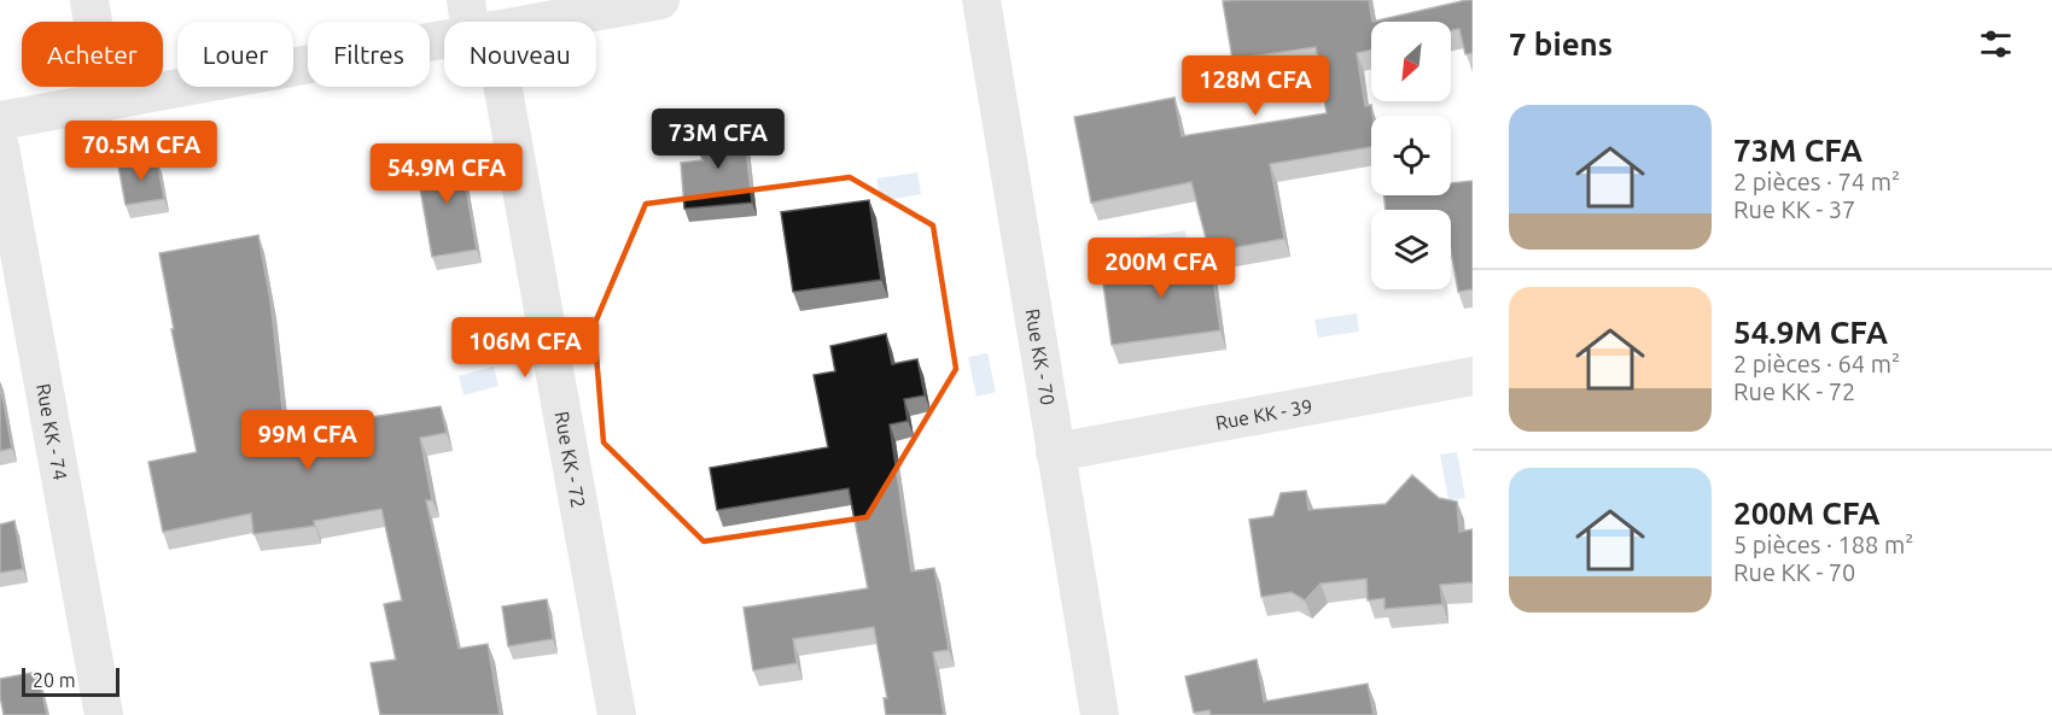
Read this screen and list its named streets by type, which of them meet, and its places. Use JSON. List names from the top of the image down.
{
  "streets": {
    "street": [
      "Rue KK - 70",
      "Rue KK - 39",
      "Rue KK - 74",
      "Rue KK - 72"
    ]
  },
  "crossings": [
    ["Rue KK - 70", "Rue KK - 39"]
  ],
  "scale_bar": "20 m",
  "north": "bottom left",
  "page": {
    "heading": "7 biens",
    "chip": [
      "Acheter",
      "Louer",
      "Filtres",
      "Nouveau"
    ],
    "price": [
      "128M CFA",
      "73M CFA",
      "70.5M CFA",
      "54.9M CFA",
      "200M CFA",
      "106M CFA",
      "99M CFA"
    ],
    "list": [
      {
        "name": "73M CFA",
        "note": "2 pièces · 74 m² · Rue KK - 37"
      },
      {
        "name": "54.9M CFA",
        "note": "2 pièces · 64 m² · Rue KK - 72"
      },
      {
        "name": "200M CFA",
        "note": "5 pièces · 188 m² · Rue KK - 70"
      }
    ],
    "scale": "20 m"
  }
}
